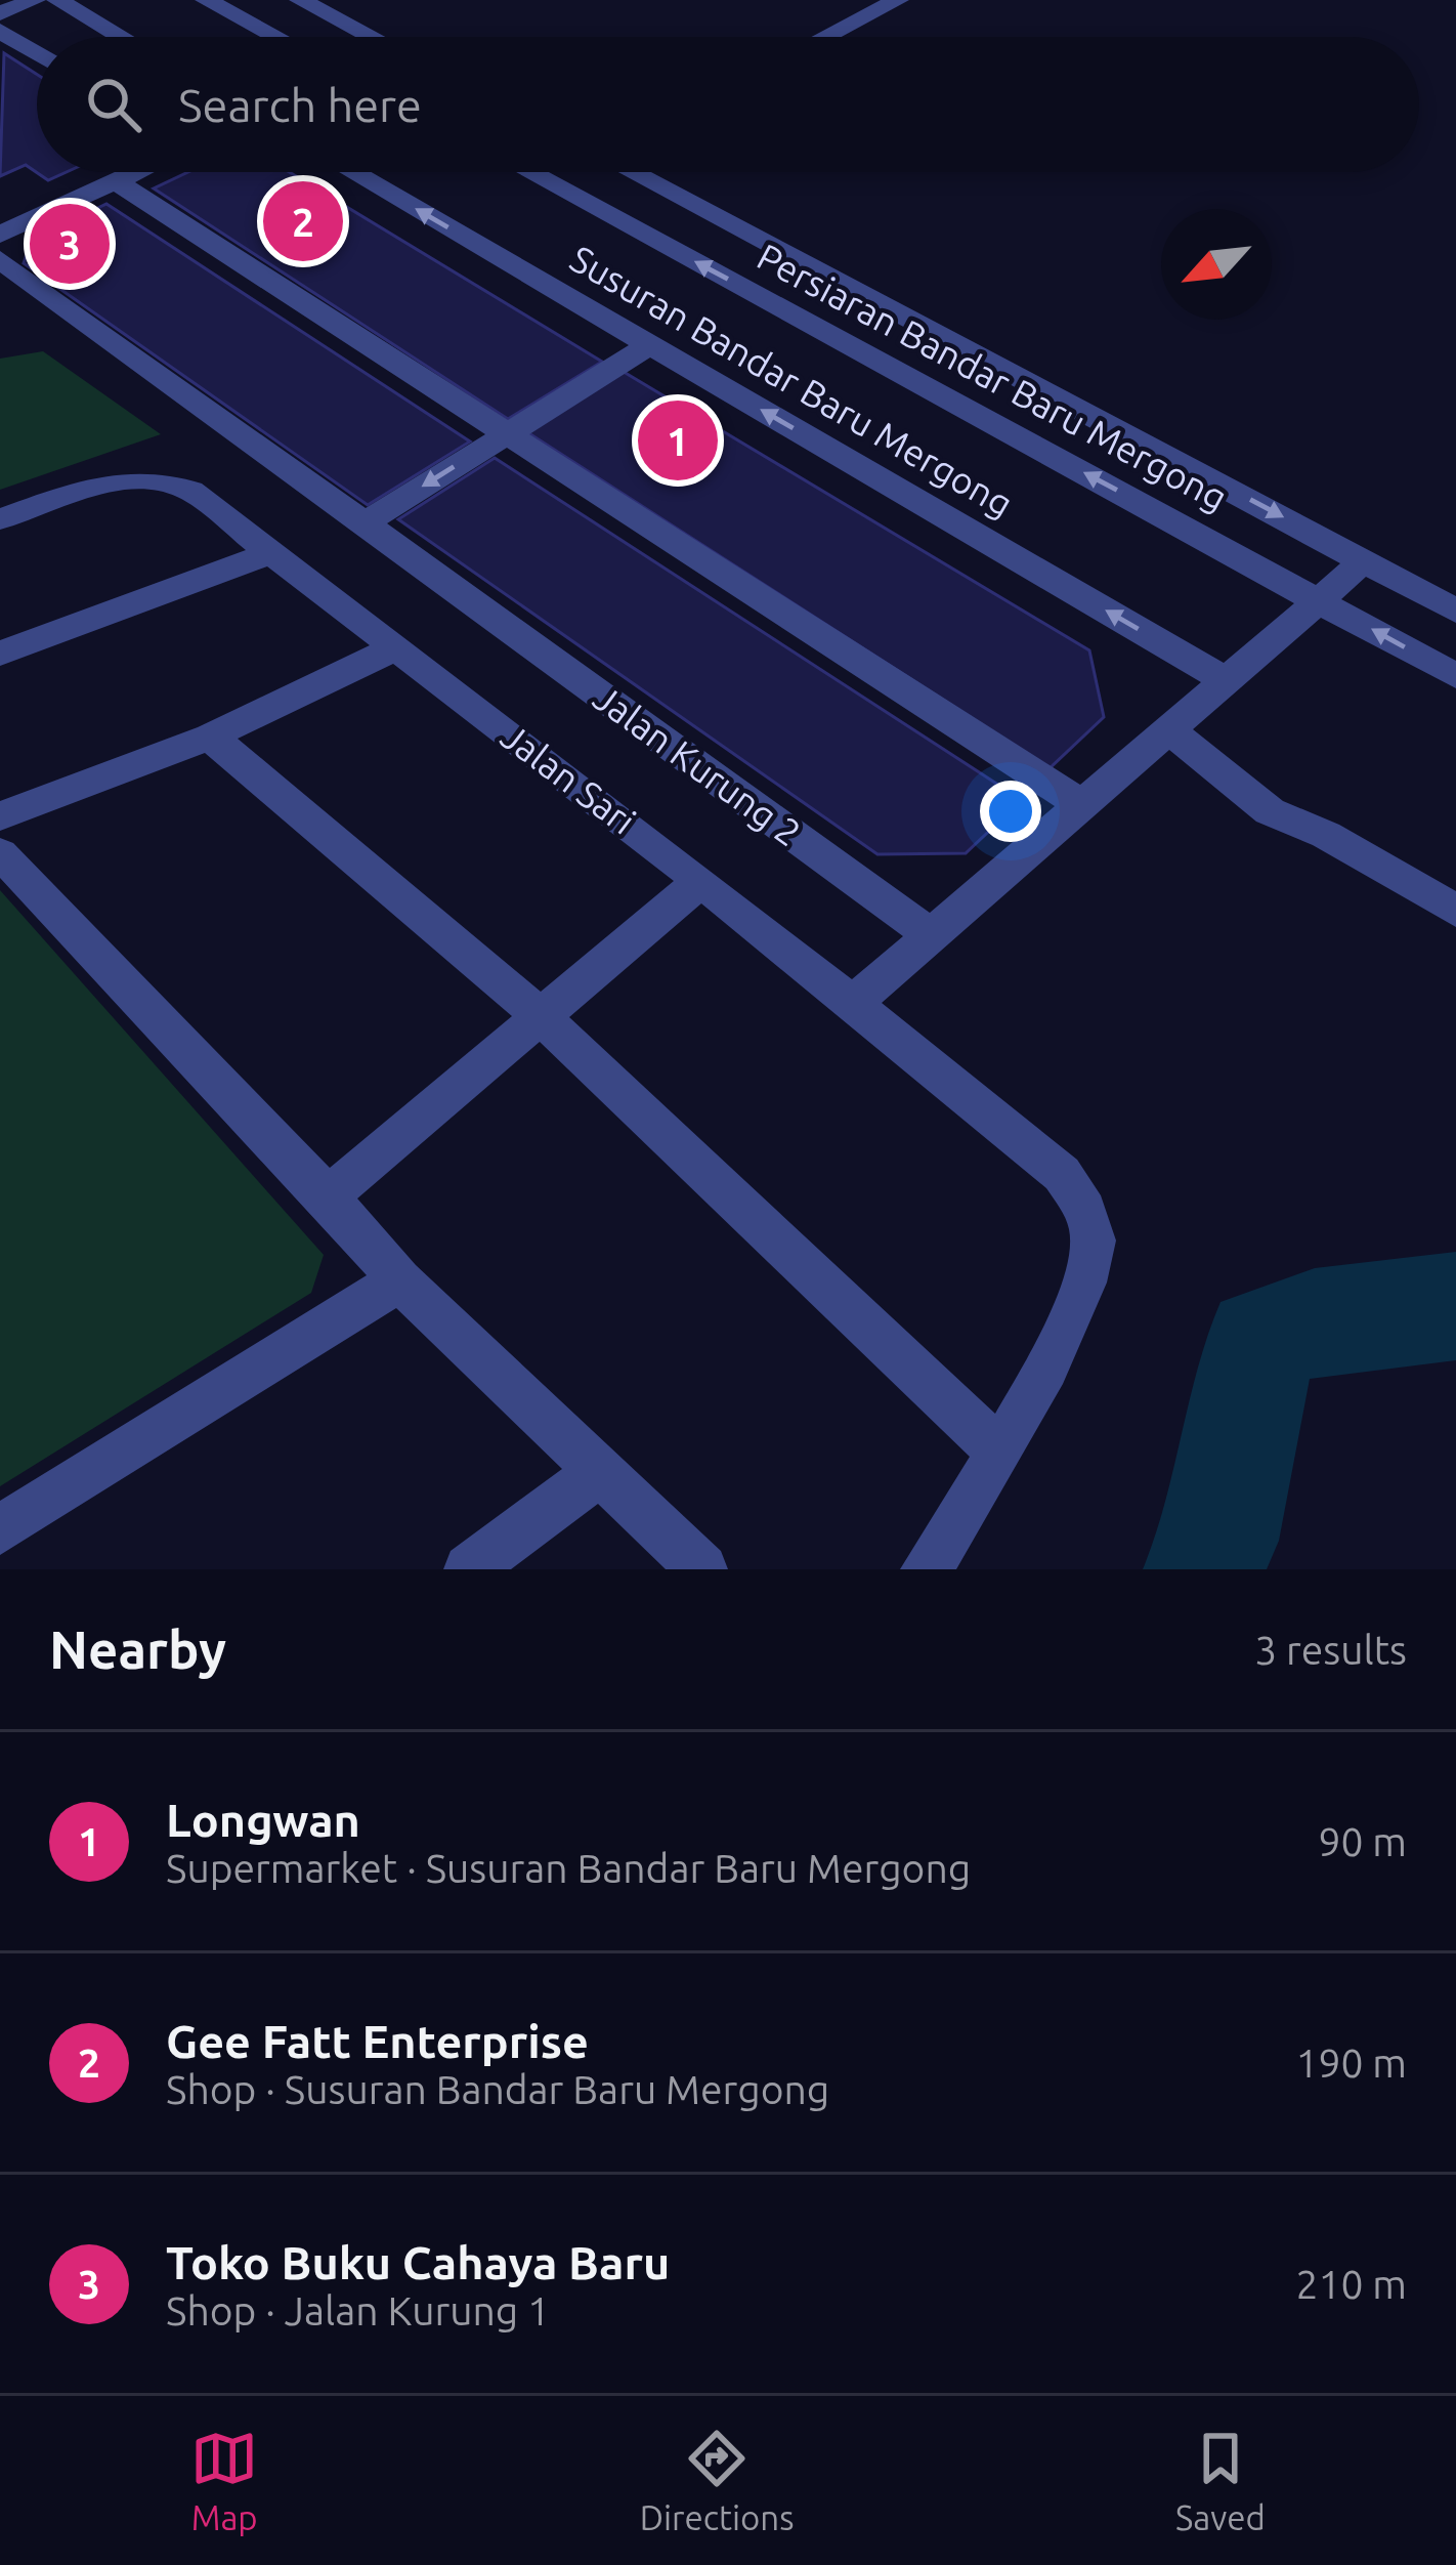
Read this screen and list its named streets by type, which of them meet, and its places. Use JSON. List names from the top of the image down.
{
  "streets": {
    "street": [
      "Persiaran Bandar Baru Mergong",
      "Susuran Bandar Baru Mergong",
      "Jalan Kurung 2",
      "Jalan Sari"
    ]
  },
  "north": "bottom left",
  "page": {
    "search": "Search here",
    "pins": ["2", "3", "1"],
    "heading": ["Nearby", "3 results"],
    "list": [
      {
        "mark": "1",
        "name": "Longwan",
        "note": "Supermarket · Susuran Bandar Baru Mergong",
        "value": "90 m"
      },
      {
        "mark": "2",
        "name": "Gee Fatt Enterprise",
        "note": "Shop · Susuran Bandar Baru Mergong",
        "value": "190 m"
      },
      {
        "mark": "3",
        "name": "Toko Buku Cahaya Baru",
        "note": "Shop · Jalan Kurung 1",
        "value": "210 m"
      }
    ],
    "nav": ["Map", "Directions", "Saved"]
  }
}
